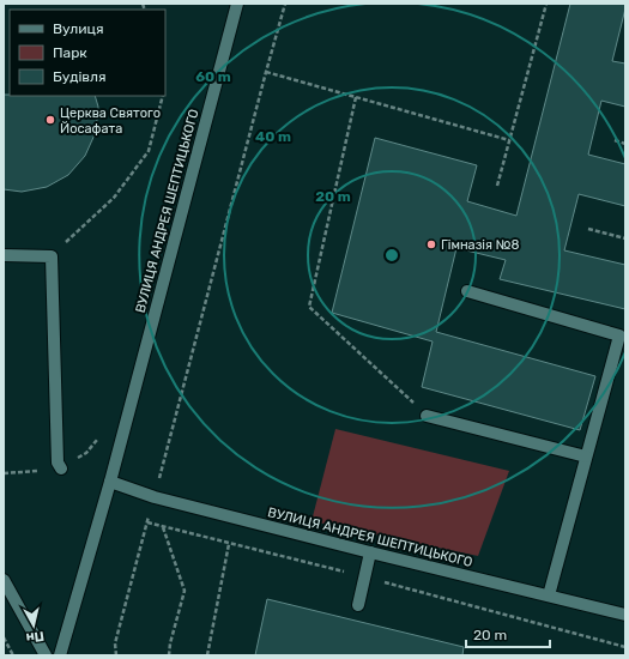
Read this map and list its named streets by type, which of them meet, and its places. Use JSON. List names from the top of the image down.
{
  "streets": {
    "street": ["ВУЛИЦЯ АНДРЕЯ ШЕПТИЦЬКОГО"]
  },
  "places": ["Церква Святого Йосафата", "Гімназія №8"],
  "legend": ["Вулиця", "Парк", "Будівля"],
  "scale_bar": "20 m",
  "north": "bottom",
  "rings": ["60 m", "40 m", "20 m"]
}
